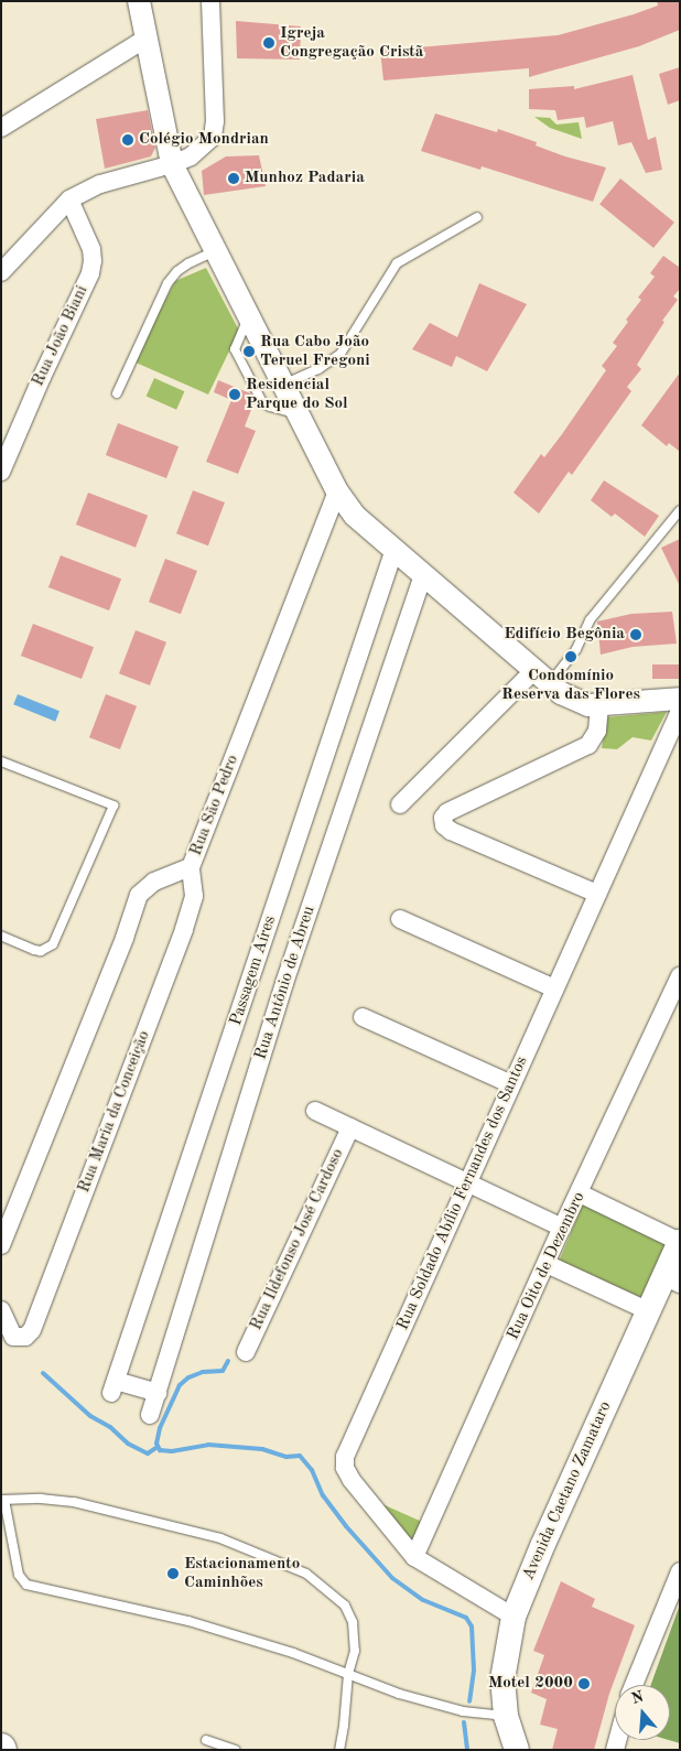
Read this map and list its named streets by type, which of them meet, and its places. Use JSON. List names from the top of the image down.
{
  "streets": {
    "main road": ["Avenida Caetano Zamataro"],
    "street": [
      "Rua João Biani",
      "Rua São Pedro",
      "Passagem Aíres",
      "Rua Antônio de Abreu",
      "Rua Maria da Conceição",
      "Rua Soldado Abílio Fernandes dos Santos",
      "Rua Ildefonso José Cardoso",
      "Rua Oito de Dezembro"
    ]
  },
  "crossings": [
    ["Rua São Pedro", "Rua Maria da Conceição"],
    ["Passagem Aíres", "Rua Antônio de Abreu"],
    ["Rua Soldado Abílio Fernandes dos Santos", "Rua Oito de Dezembro"],
    ["Rua Soldado Abílio Fernandes dos Santos", "Avenida Caetano Zamataro"]
  ],
  "places": [
    "Igreja Congregação Cristã",
    "Colégio Mondrian",
    "Munhoz Padaria",
    "Rua Cabo João Teruel Fregoni",
    "Residencial Parque do Sol",
    "Edifício Begônia",
    "Condomínio Reserva das Flores",
    "Estacionamento Caminhões",
    "Motel 2000"
  ],
  "north": "top"
}
